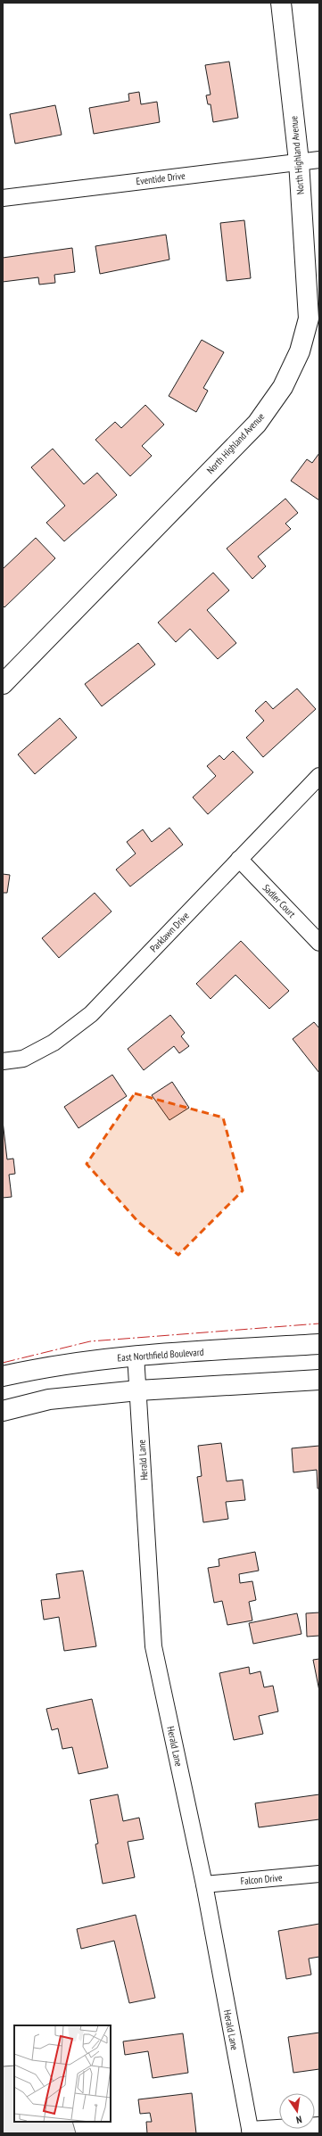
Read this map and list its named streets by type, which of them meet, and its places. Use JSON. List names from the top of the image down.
{
  "streets": {
    "street": [
      "North Highland Avenue",
      "Eventide Drive",
      "Sadler Court",
      "Parklawn Drive",
      "East Northfield Boulevard",
      "Herald Lane",
      "Falcon Drive"
    ]
  },
  "crossings": [
    ["North Highland Avenue", "Eventide Drive"],
    ["Sadler Court", "Parklawn Drive"],
    ["East Northfield Boulevard", "Herald Lane"],
    ["Herald Lane", "Falcon Drive"]
  ],
  "north": "bottom"
}
